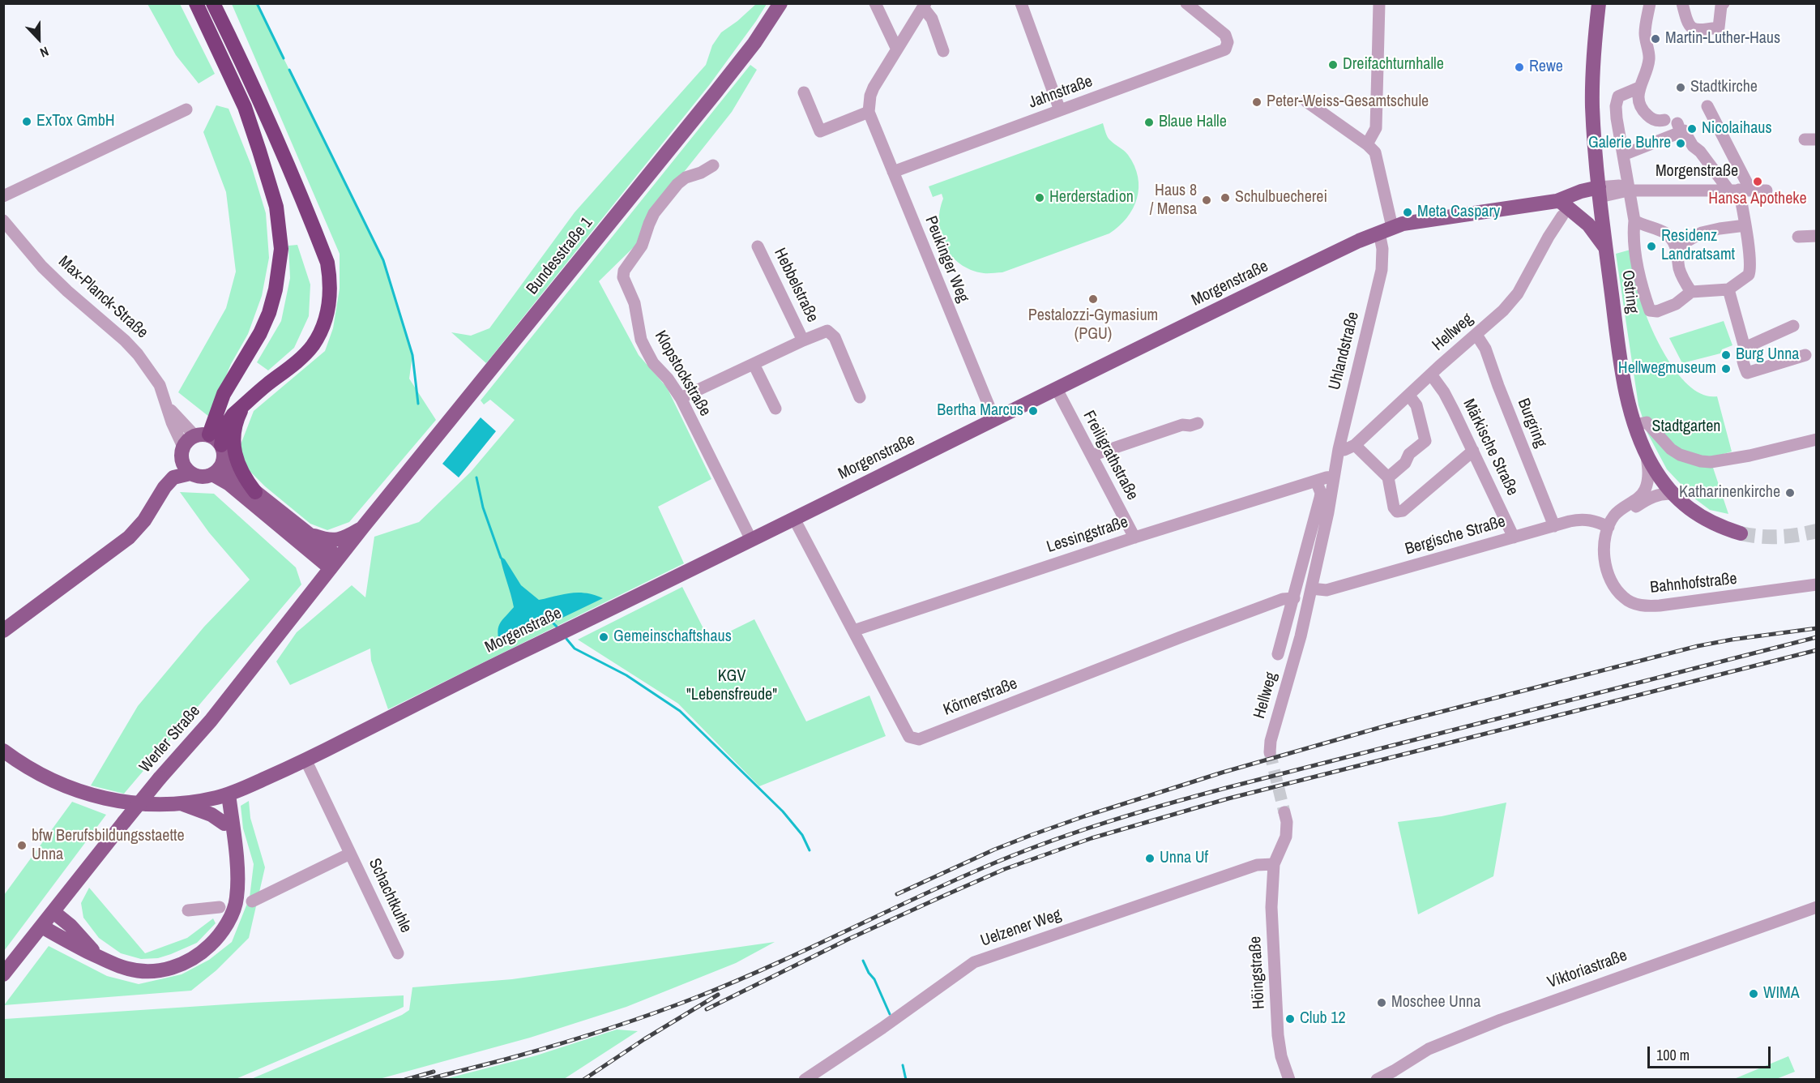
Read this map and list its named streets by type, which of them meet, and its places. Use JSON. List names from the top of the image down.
{
  "streets": {
    "main road": [
      "Morgenstraße",
      "Bundesstraße 1",
      "Ostring",
      "Werler Straße"
    ],
    "street": [
      "Jahnstraße",
      "Peukinger Weg",
      "Hebbelstraße",
      "Max-Planck-Straße",
      "Hellweg",
      "Uhlandstraße",
      "Klopstockstraße",
      "Burgring",
      "Märkische Straße",
      "Freiligrathstraße",
      "Lessingstraße",
      "Bergische Straße",
      "Bahnhofstraße",
      "Körnerstraße",
      "Schachtkuhle",
      "Uelzener Weg",
      "Viktoriastraße",
      "Höingstraße"
    ]
  },
  "crossings": [
    ["Jahnstraße", "Peukinger Weg"],
    ["Morgenstraße", "Peukinger Weg"],
    ["Morgenstraße", "Ostring"],
    ["Morgenstraße", "Hellweg"],
    ["Morgenstraße", "Uhlandstraße"],
    ["Morgenstraße", "Klopstockstraße"],
    ["Morgenstraße", "Freiligrathstraße"],
    ["Morgenstraße", "Körnerstraße"],
    ["Morgenstraße", "Schachtkuhle"],
    ["Bundesstraße 1", "Werler Straße"],
    ["Ostring", "Bahnhofstraße"],
    ["Hellweg", "Uhlandstraße"],
    ["Hellweg", "Burgring"],
    ["Hellweg", "Märkische Straße"],
    ["Hellweg", "Lessingstraße"],
    ["Hellweg", "Bergische Straße"],
    ["Hellweg", "Körnerstraße"],
    ["Uhlandstraße", "Lessingstraße"],
    ["Burgring", "Bergische Straße"],
    ["Märkische Straße", "Bergische Straße"],
    ["Freiligrathstraße", "Lessingstraße"],
    ["Lessingstraße", "Körnerstraße"],
    ["Bergische Straße", "Bahnhofstraße"],
    ["Uelzener Weg", "Höingstraße"]
  ],
  "parks": ["Stadtgarten", "KGV \"Lebensfreude\""],
  "places": [
    "Martin-Luther-Haus",
    "Dreifachturnhalle",
    "Rewe",
    "Stadtkirche",
    "Peter-Weiss-Gesamtschule",
    "ExTox GmbH",
    "Blaue Halle",
    "Nicolaihaus",
    "Galerie Buhre",
    "Hansa Apotheke",
    "Herderstadion",
    "Schulbuecherei",
    "Haus 8 / Mensa",
    "Meta Caspary",
    "Residenz Landratsamt",
    "Pestalozzi-Gymasium (PGU)",
    "Burg Unna",
    "Hellwegmuseum",
    "Bertha Marcus",
    "Katharinenkirche",
    "Gemeinschaftshaus",
    "bfw Berufsbildungsstaette Unna",
    "Unna Uf",
    "WIMA",
    "Moschee Unna",
    "Club 12"
  ],
  "scale_bar": "100 m",
  "north": "bottom"
}
